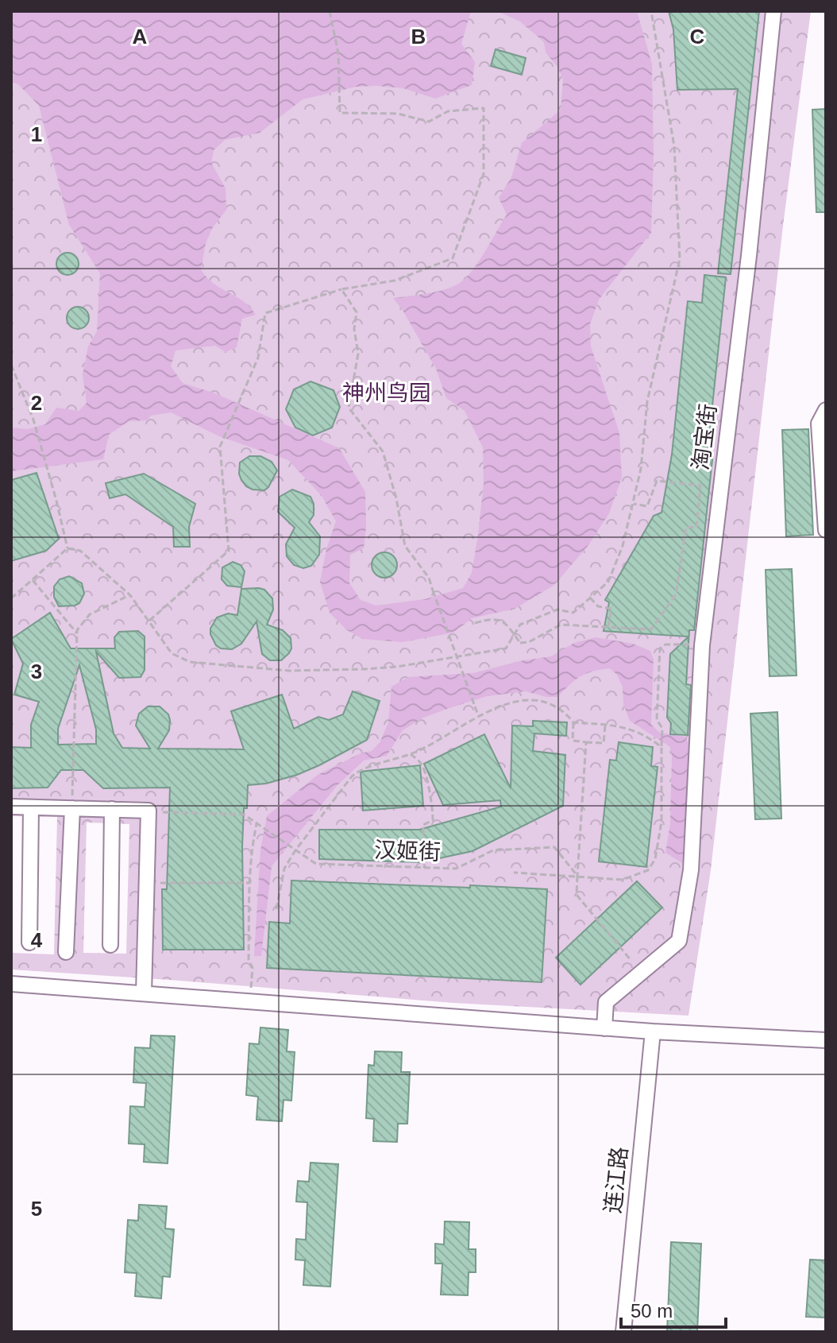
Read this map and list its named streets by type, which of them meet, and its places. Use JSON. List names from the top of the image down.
{
  "streets": {
    "street": ["淘宝街", "连江路"],
    "path": ["汉姬街"]
  },
  "parks": ["神州鸟园"],
  "scale_bar": "50 m",
  "grid": {
    "columns": ["A", "B", "C"],
    "rows": [
      "1",
      "2",
      "3",
      "4",
      "5"
    ]
  }
}
